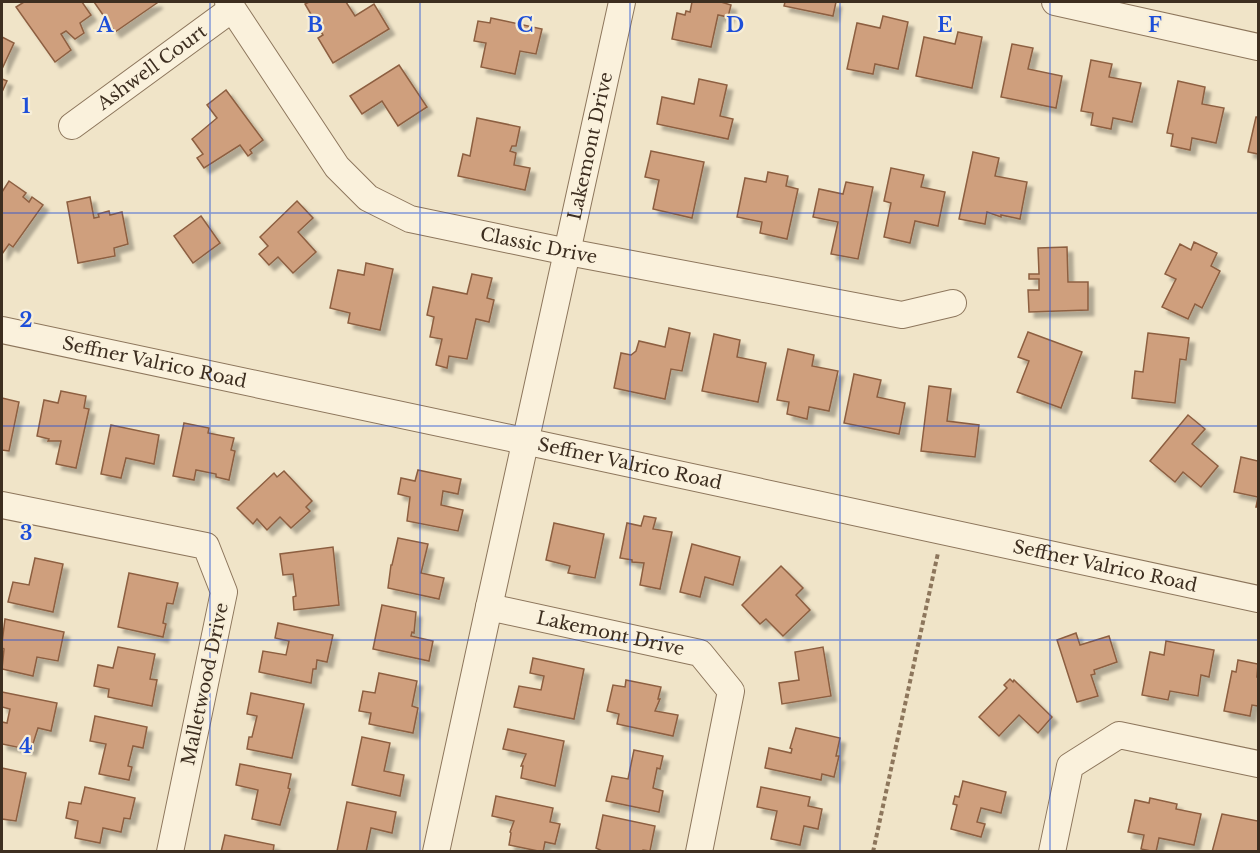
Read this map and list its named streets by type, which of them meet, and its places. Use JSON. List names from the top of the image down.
{
  "streets": {
    "street": [
      "Ashwell Court",
      "Lakemont Drive",
      "Classic Drive",
      "Seffner Valrico Road",
      "Malletwood Drive"
    ]
  },
  "crossings": [
    ["Ashwell Court", "Classic Drive"],
    ["Lakemont Drive", "Classic Drive"],
    ["Lakemont Drive", "Seffner Valrico Road"]
  ],
  "grid": {
    "columns": [
      "A",
      "B",
      "C",
      "D",
      "E",
      "F"
    ],
    "rows": [
      "1",
      "2",
      "3",
      "4"
    ]
  }
}
